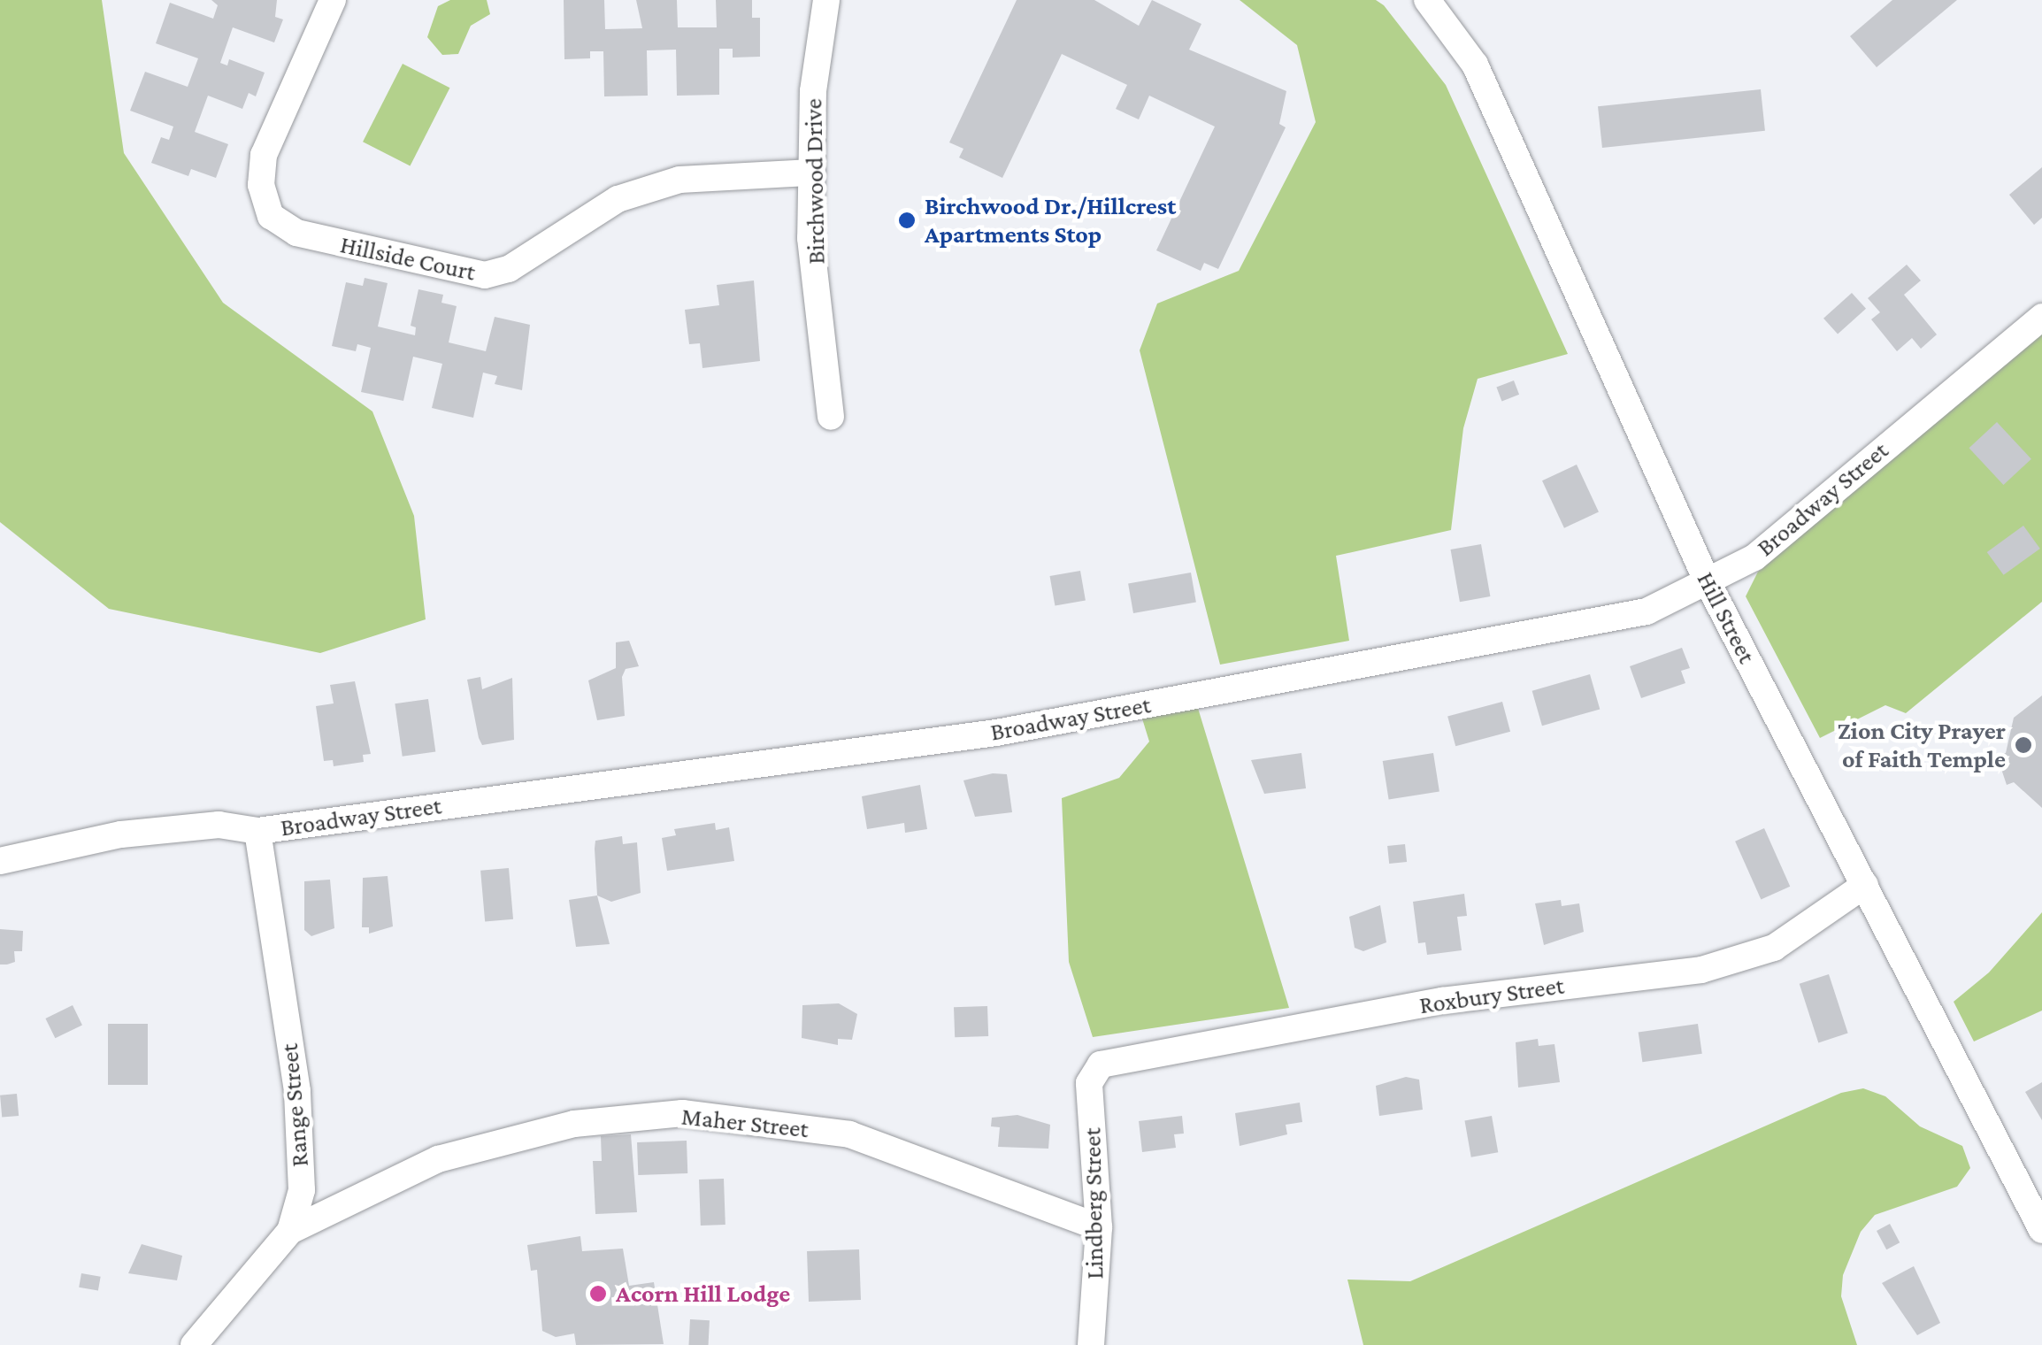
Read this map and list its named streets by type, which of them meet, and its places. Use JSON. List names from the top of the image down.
{
  "streets": {
    "street": [
      "Birchwood Drive",
      "Hillside Court",
      "Broadway Street",
      "Hill Street",
      "Roxbury Street",
      "Range Street",
      "Maher Street",
      "Lindberg Street"
    ]
  },
  "crossings": [
    ["Birchwood Drive", "Hillside Court"],
    ["Broadway Street", "Hill Street"],
    ["Broadway Street", "Range Street"],
    ["Hill Street", "Roxbury Street"],
    ["Roxbury Street", "Lindberg Street"],
    ["Range Street", "Maher Street"],
    ["Maher Street", "Lindberg Street"]
  ],
  "places": ["Birchwood Dr./Hillcrest Apartments Stop", "Zion City Prayer of Faith Temple", "Acorn Hill Lodge"]
}
